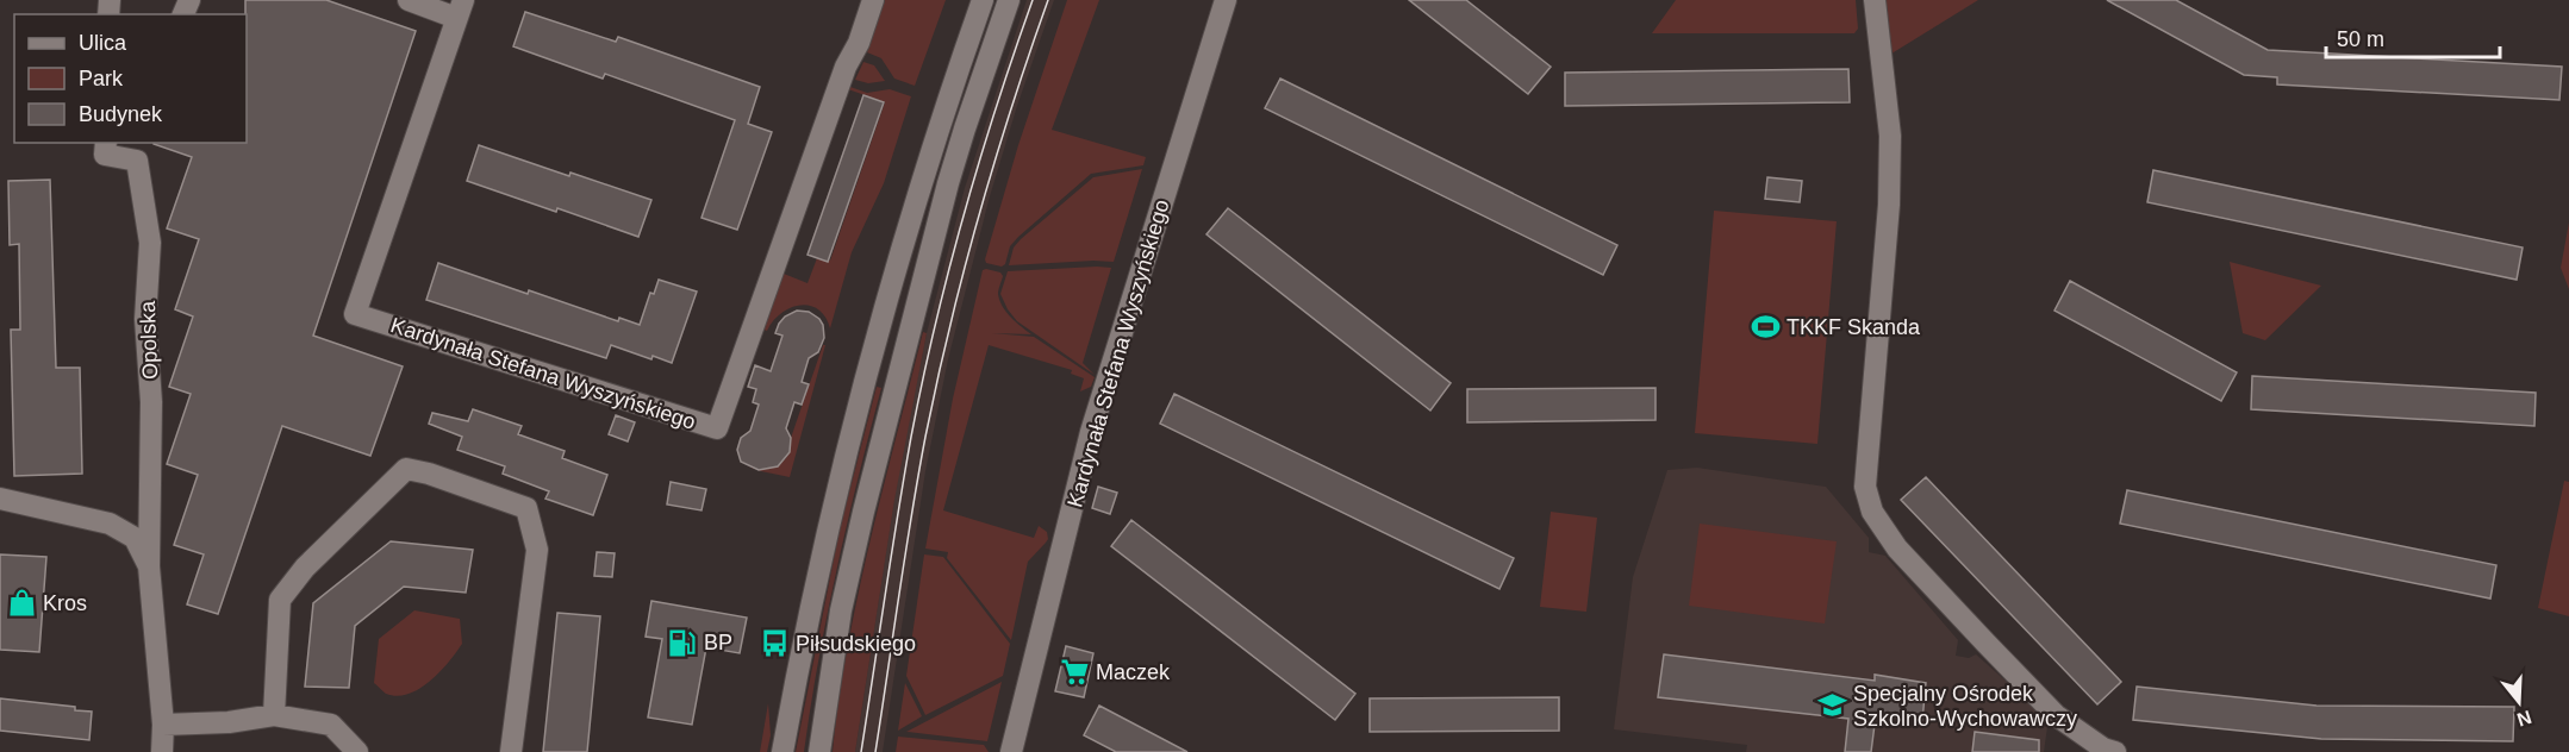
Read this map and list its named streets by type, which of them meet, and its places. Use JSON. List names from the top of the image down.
{
  "streets": {
    "street": ["Opolska", "Kardynała Stefana Wyszyńskiego"]
  },
  "places": {
    "sports": ["TKKF Skanda"],
    "shop": ["Kros"],
    "fuel station": ["BP"],
    "bus stop": ["Piłsudskiego"],
    "supermarket": ["Maczek"],
    "school or university": ["Specjalny Ośrodek Szkolno-Wychowawczy"]
  },
  "legend": ["Ulica", "Park", "Budynek"],
  "scale_bar": "50 m",
  "north": "bottom"
}
